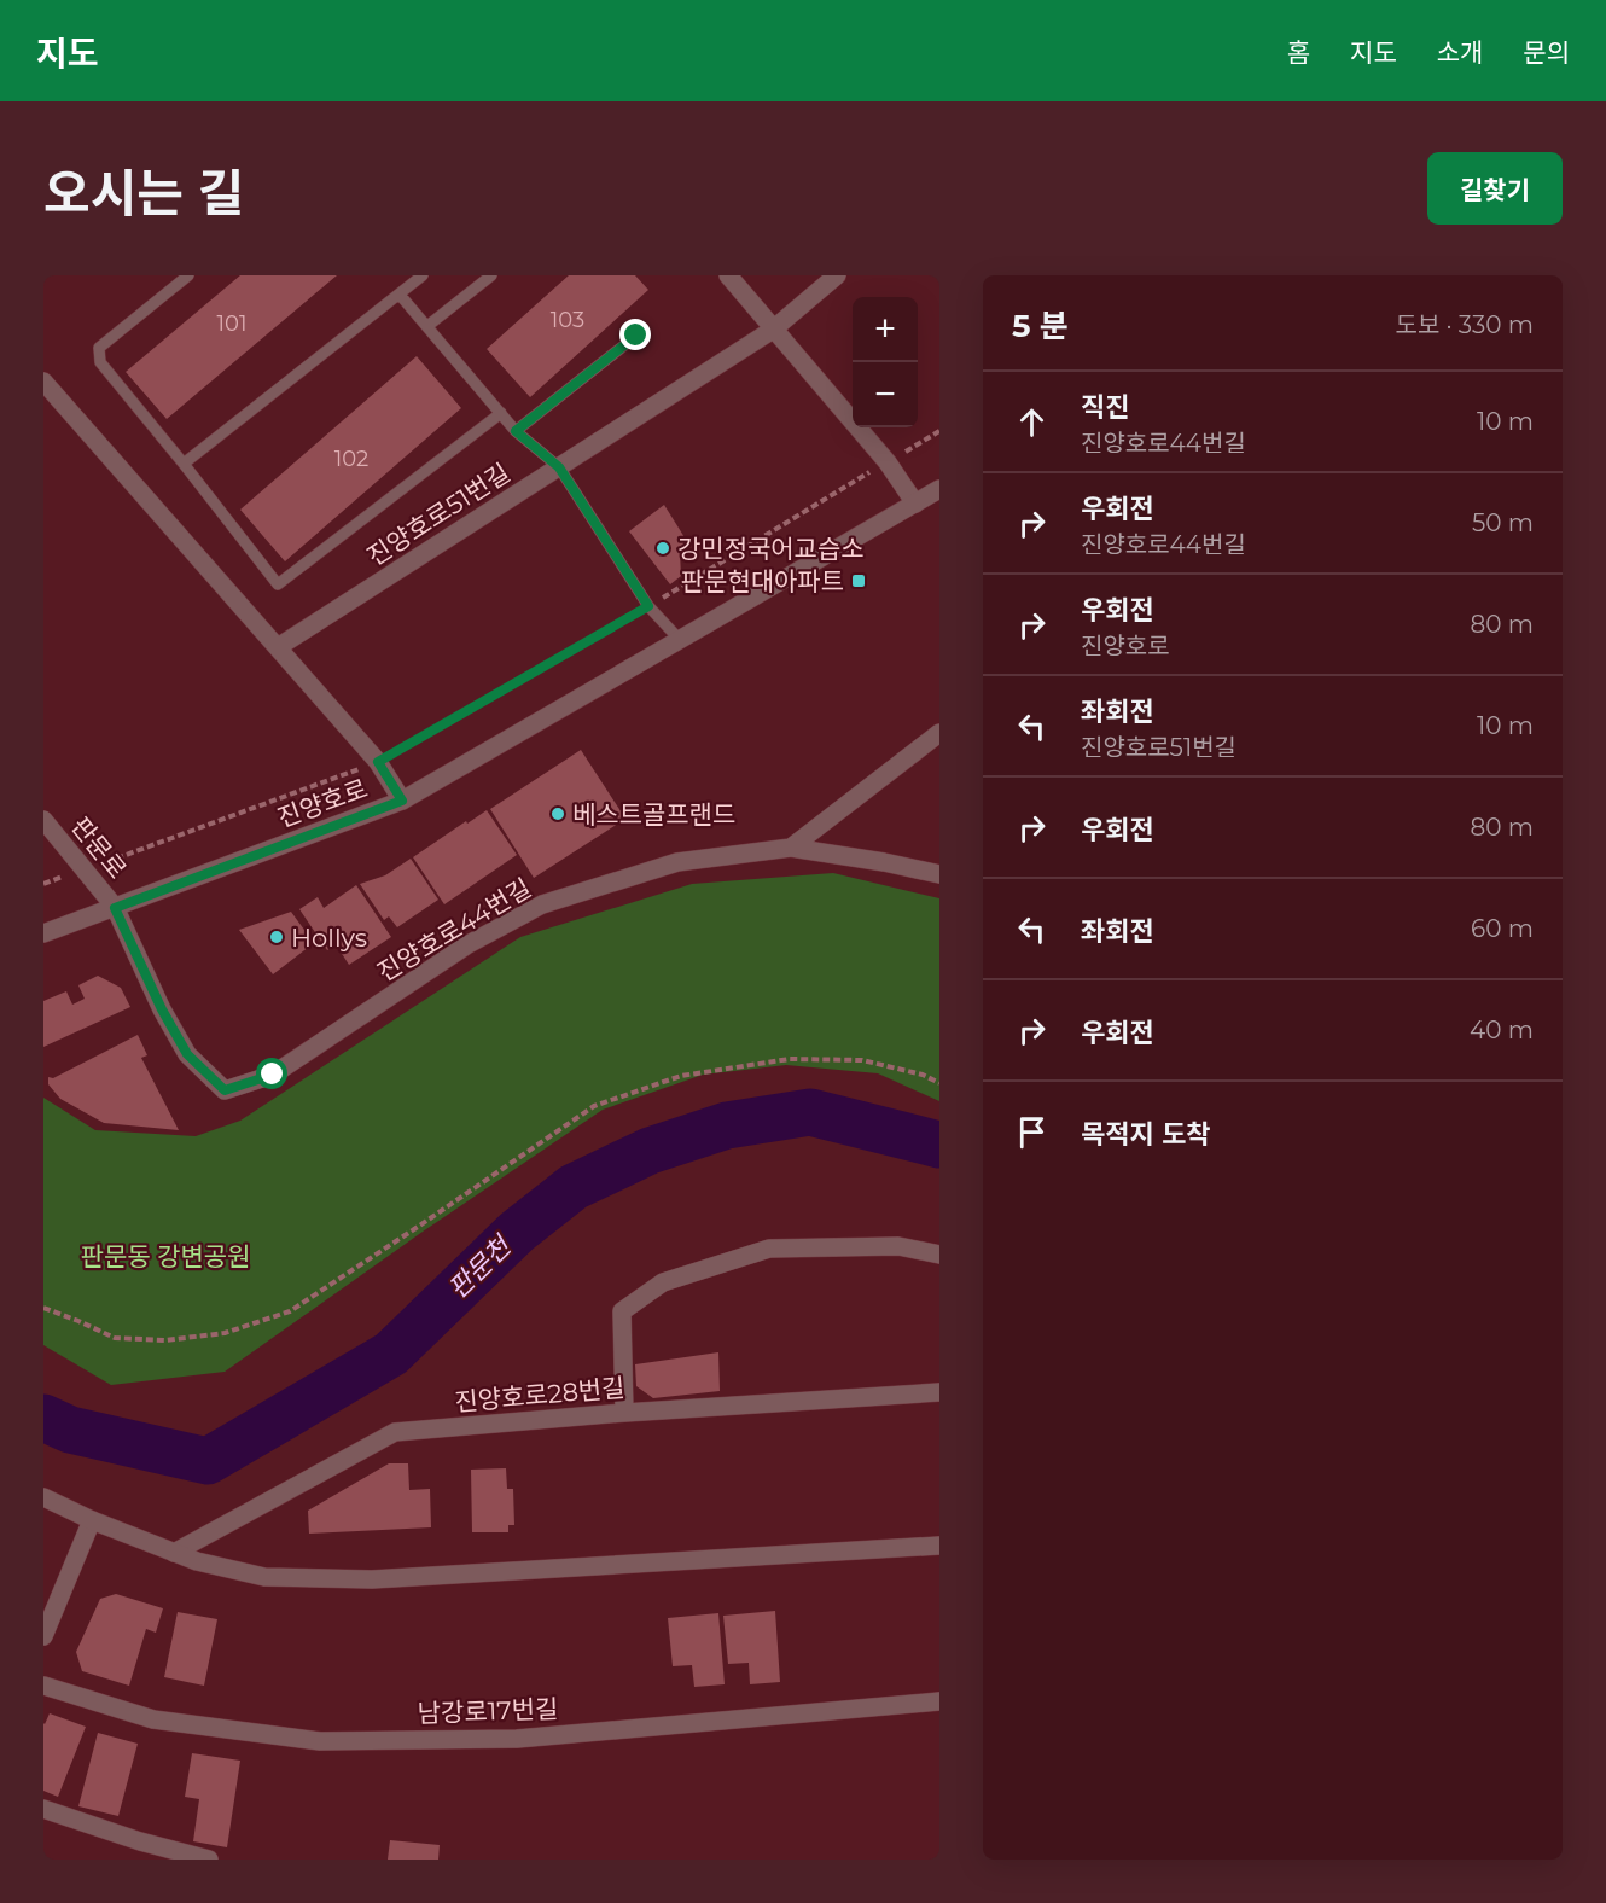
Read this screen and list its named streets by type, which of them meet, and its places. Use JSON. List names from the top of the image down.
{
  "streets": {
    "street": [
      "진양호로51번길",
      "진양호로",
      "판문로",
      "진양호로44번길",
      "진양호로28번길",
      "남강로17번길"
    ]
  },
  "crossings": [
    ["진양호로", "판문로"],
    ["진양호로", "진양호로44번길"],
    ["판문로", "진양호로44번길"]
  ],
  "water": ["판문천"],
  "parks": ["판문동 강변공원"],
  "places": {
    "other": ["강민정국어교습소", "베스트골프랜드", "Hollys"],
    "transit": ["판문현대아파트"]
  },
  "house_numbers": ["103", "101", "102"],
  "page": {
    "header": "지도",
    "nav": [
      "홈",
      "지도",
      "소개",
      "문의"
    ],
    "title": "오시는 길",
    "buttons": "길찾기",
    "heading": ["5 분", "도보 · 330 m"],
    "map_buttons": ["+", "−"],
    "list": [
      ["직진", "진양호로44번길", "10 m"],
      ["우회전", "진양호로44번길", "50 m"],
      ["우회전", "진양호로", "80 m"],
      ["좌회전", "진양호로51번길", "10 m"],
      ["우회전", "80 m"],
      ["좌회전", "60 m"],
      ["우회전", "40 m"],
      "목적지 도착"
    ]
  }
}
